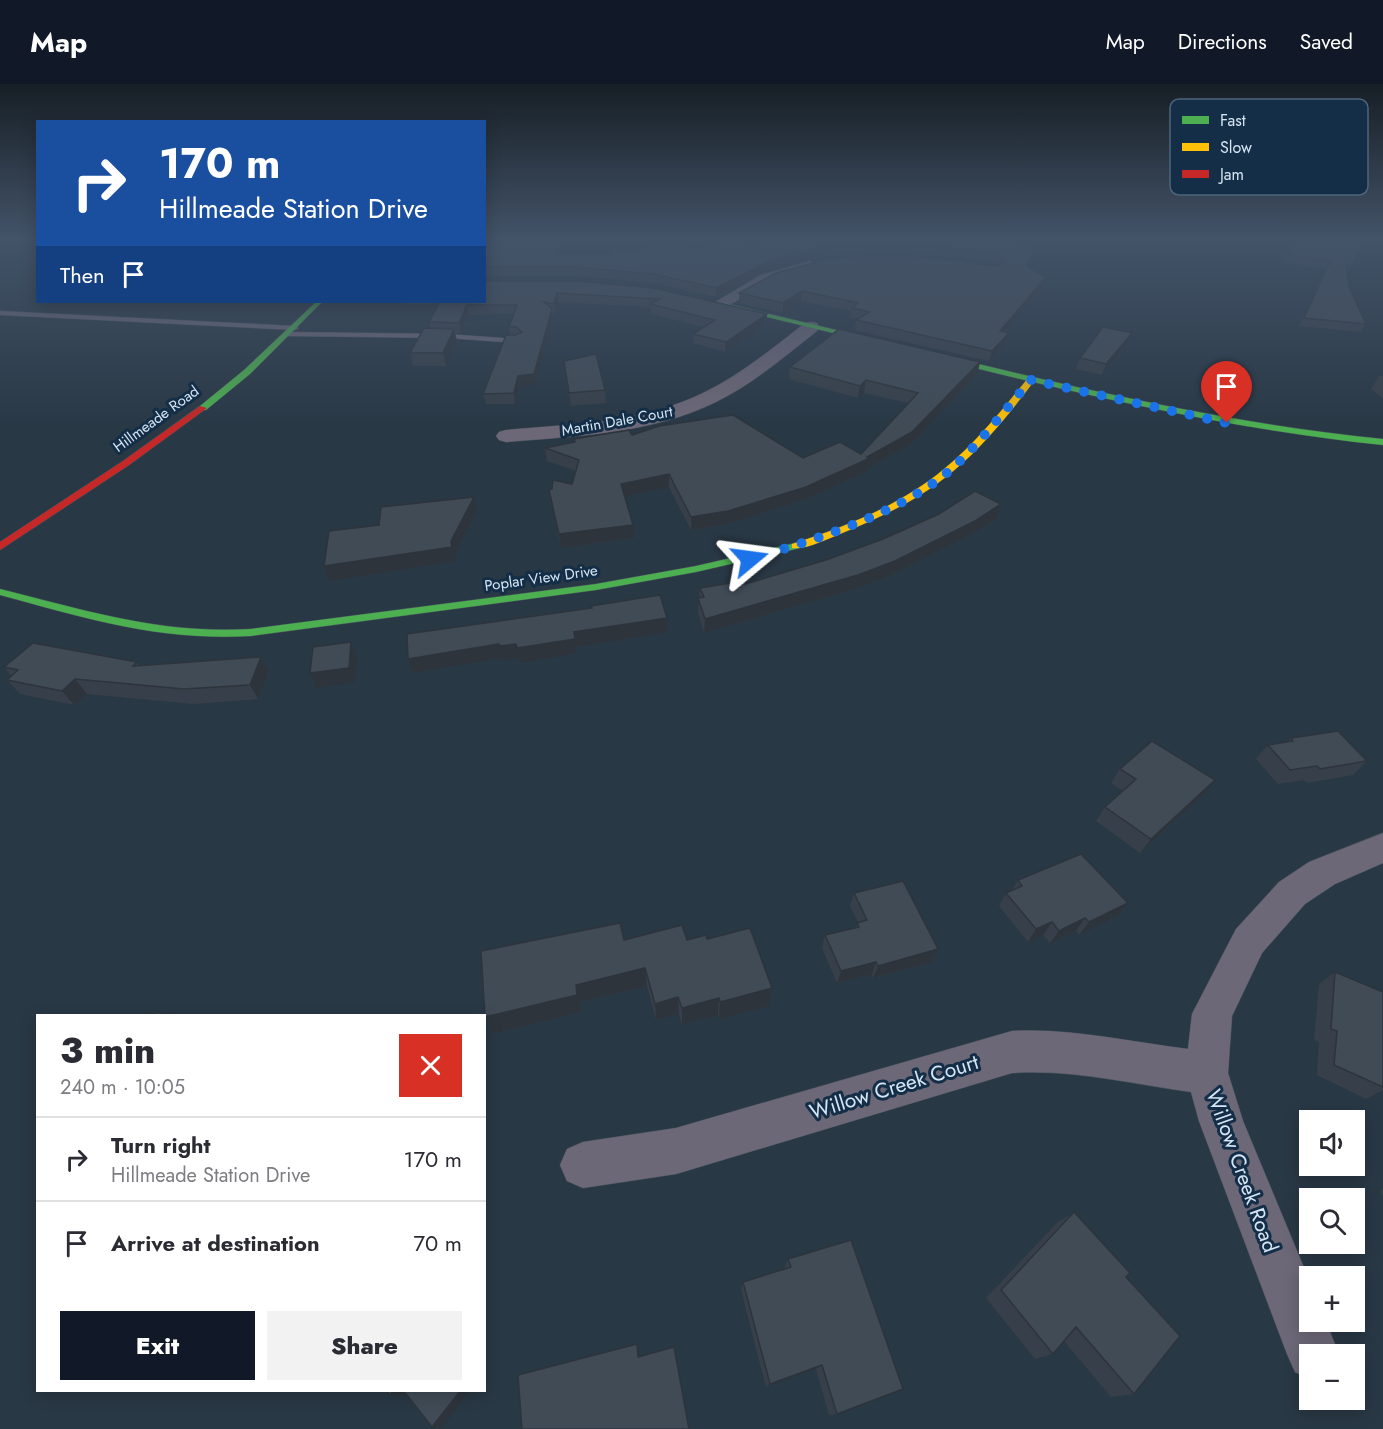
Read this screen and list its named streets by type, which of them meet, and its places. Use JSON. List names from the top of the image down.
{
  "streets": {
    "street": [
      "Hillmeade Road",
      "Martin Dale Court",
      "Poplar View Drive",
      "Willow Creek Court",
      "Willow Creek Road"
    ]
  },
  "crossings": [
    ["Willow Creek Court", "Willow Creek Road"]
  ],
  "legend": ["Fast", "Slow", "Jam"],
  "page": {
    "header": "Map",
    "nav": ["Map", "Directions", "Saved"],
    "turn": ["170 m", "Hillmeade Station Drive"],
    "then": "Then",
    "heading": ["3 min", "240 m · 10:05"],
    "map_buttons": ["+", "−"],
    "list": [
      {
        "name": "Turn right",
        "note": "Hillmeade Station Drive",
        "value": "170 m"
      },
      {
        "name": "Arrive at destination",
        "value": "70 m"
      }
    ],
    "buttons": ["Exit", "Share"]
  }
}
